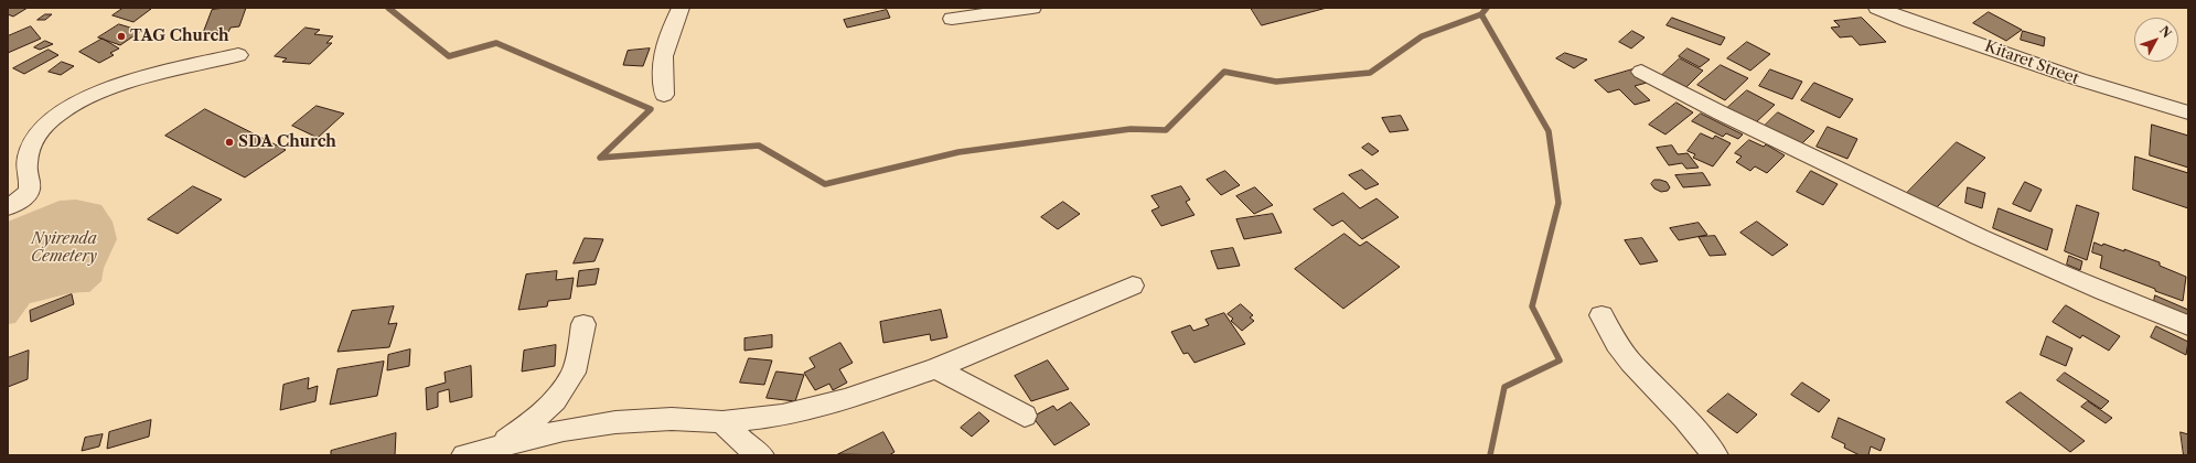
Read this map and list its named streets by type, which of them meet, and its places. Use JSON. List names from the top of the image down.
{
  "streets": {
    "street": ["Kitaret Street"]
  },
  "parks": ["Nyirenda Cemetery"],
  "places": ["TAG Church", "SDA Church"],
  "north": "top right"
}
